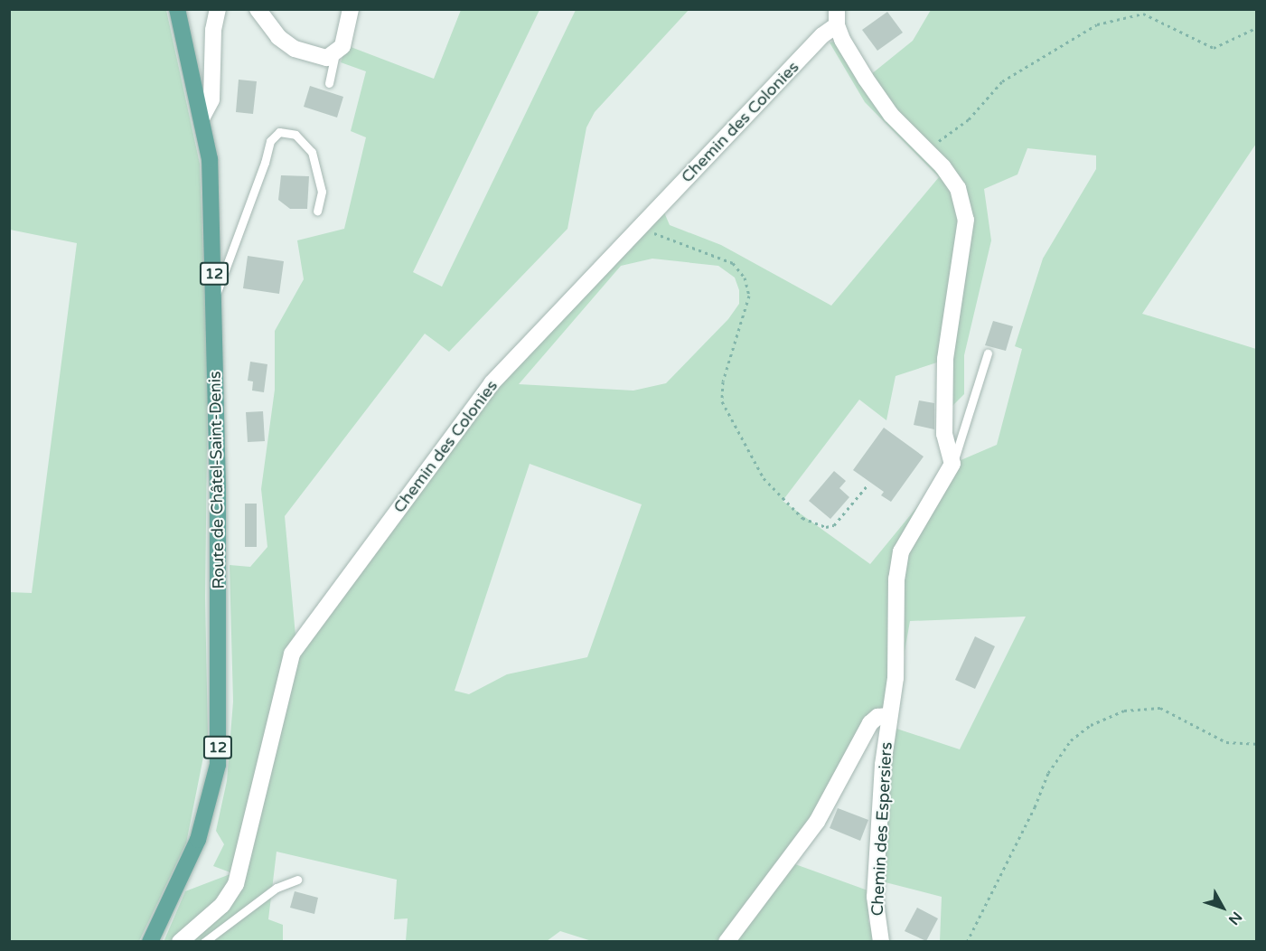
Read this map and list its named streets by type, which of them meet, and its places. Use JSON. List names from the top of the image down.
{
  "streets": {
    "main road": ["12", "Route de Châtel-Saint-Denis"],
    "street": ["Chemin des Colonies", "Chemin des Espersiers"]
  },
  "north": "bottom right"
}
